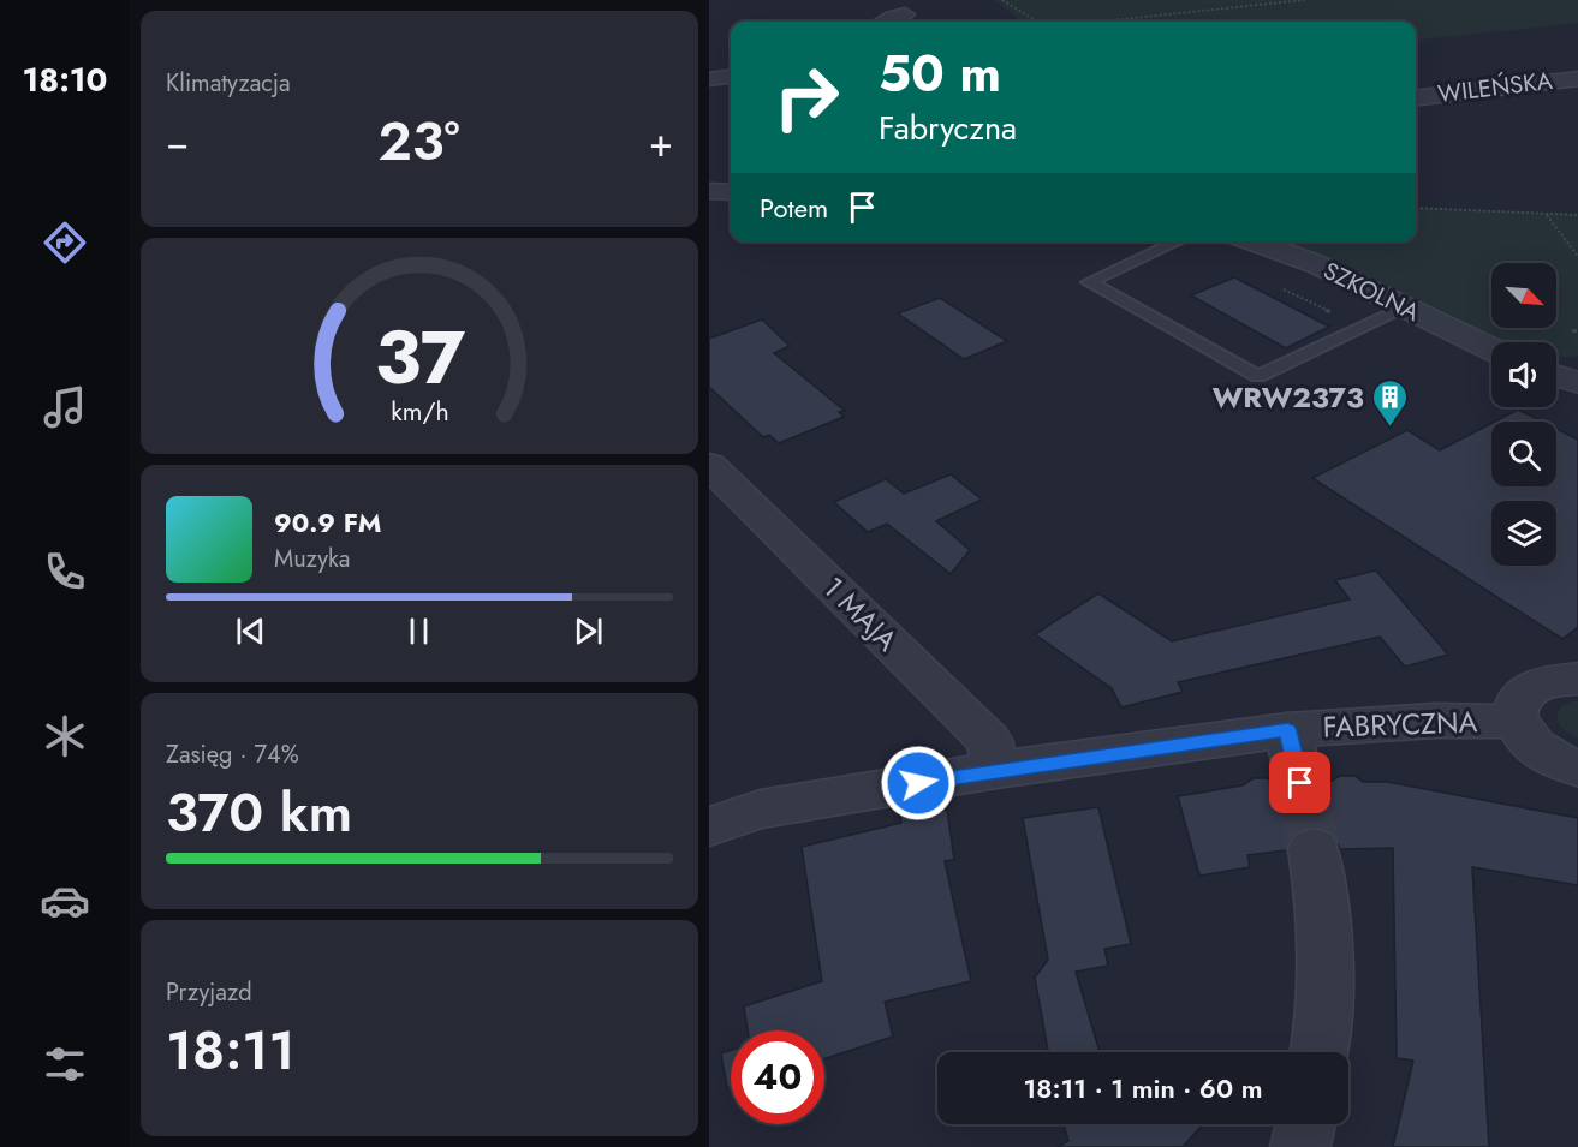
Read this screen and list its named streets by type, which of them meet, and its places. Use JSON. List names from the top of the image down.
{
  "streets": {
    "street": [
      "WILEŃSKA",
      "SZKOLNA",
      "1 MAJA",
      "FABRYCZNA"
    ]
  },
  "crossings": [
    ["1 MAJA", "FABRYCZNA"]
  ],
  "places": {
    "building": ["WRW2373"]
  },
  "north": "bottom right",
  "page": {
    "tabs": "18:10",
    "tile": [
      "Klimatyzacja",
      ["Zasięg · 74%", "370 km"],
      ["Przyjazd", "18:11"]
    ],
    "turn": ["50 m", "Fabryczna"],
    "heat": ["−", "23°", "+"],
    "then": "Potem",
    "song": ["90.9 FM", "Muzyka"],
    "limit": "40",
    "trip": "18:11 · 1 min · 60 m",
    "gauge": ["37", "km/h"]
  }
}
